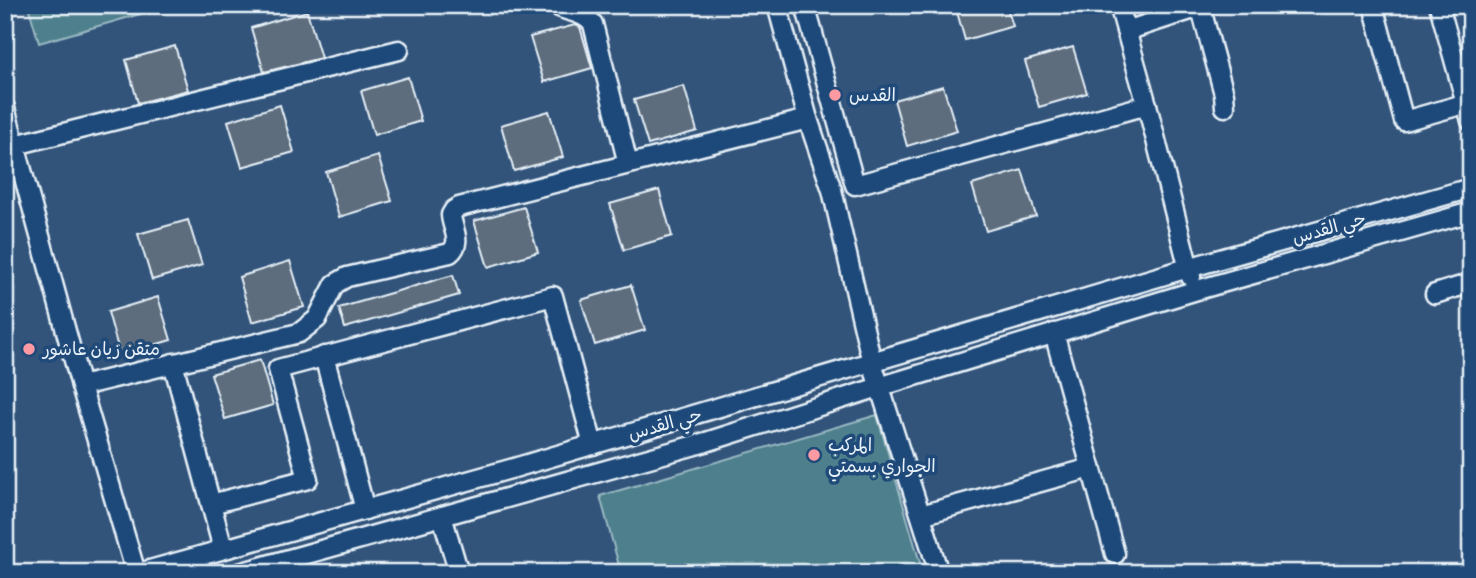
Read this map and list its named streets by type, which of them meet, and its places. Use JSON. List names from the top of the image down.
{
  "streets": {
    "street": ["حي القدس"]
  },
  "places": ["القدس", "متقن زيان عاشور", "المركب الجواري بسمتي"]
}
